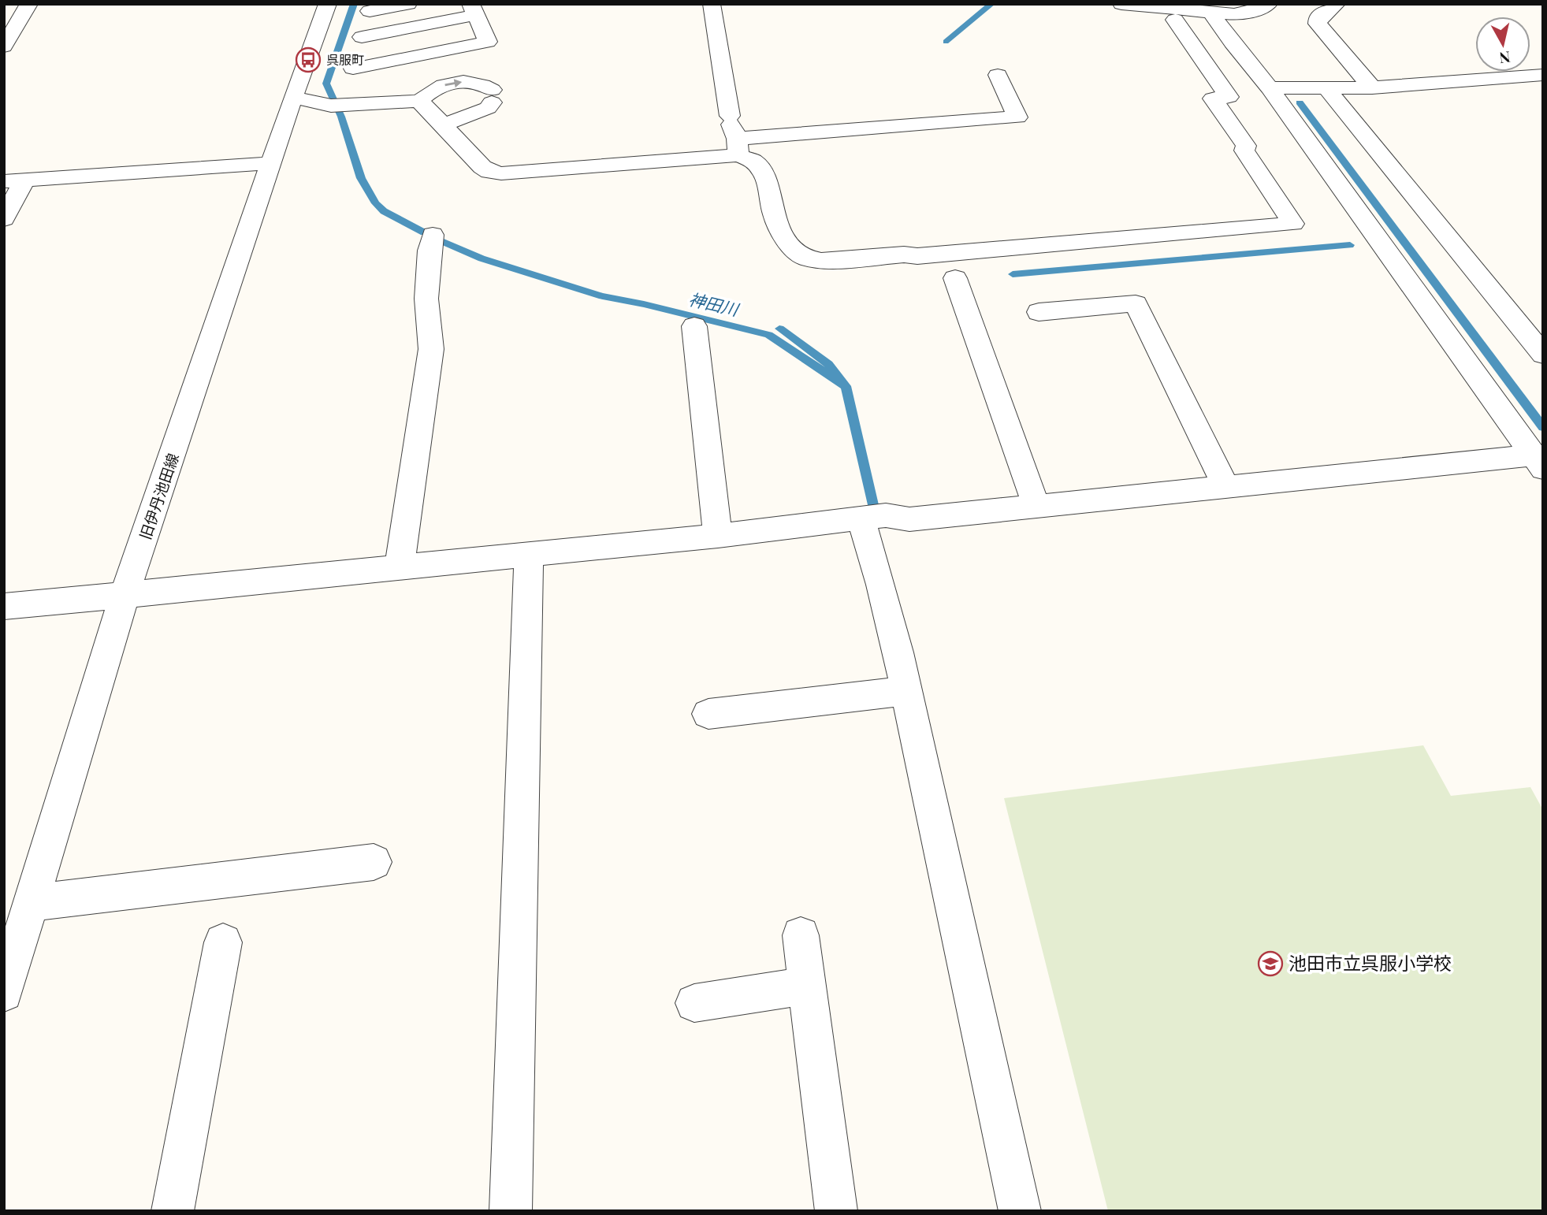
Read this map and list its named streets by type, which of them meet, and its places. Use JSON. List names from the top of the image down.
{
  "streets": {
    "street": ["旧伊丹池田線"]
  },
  "water": ["神田川"],
  "places": {
    "bus stop": ["呉服町"],
    "school or university": ["池田市立呉服小学校"]
  },
  "north": "bottom"
}
